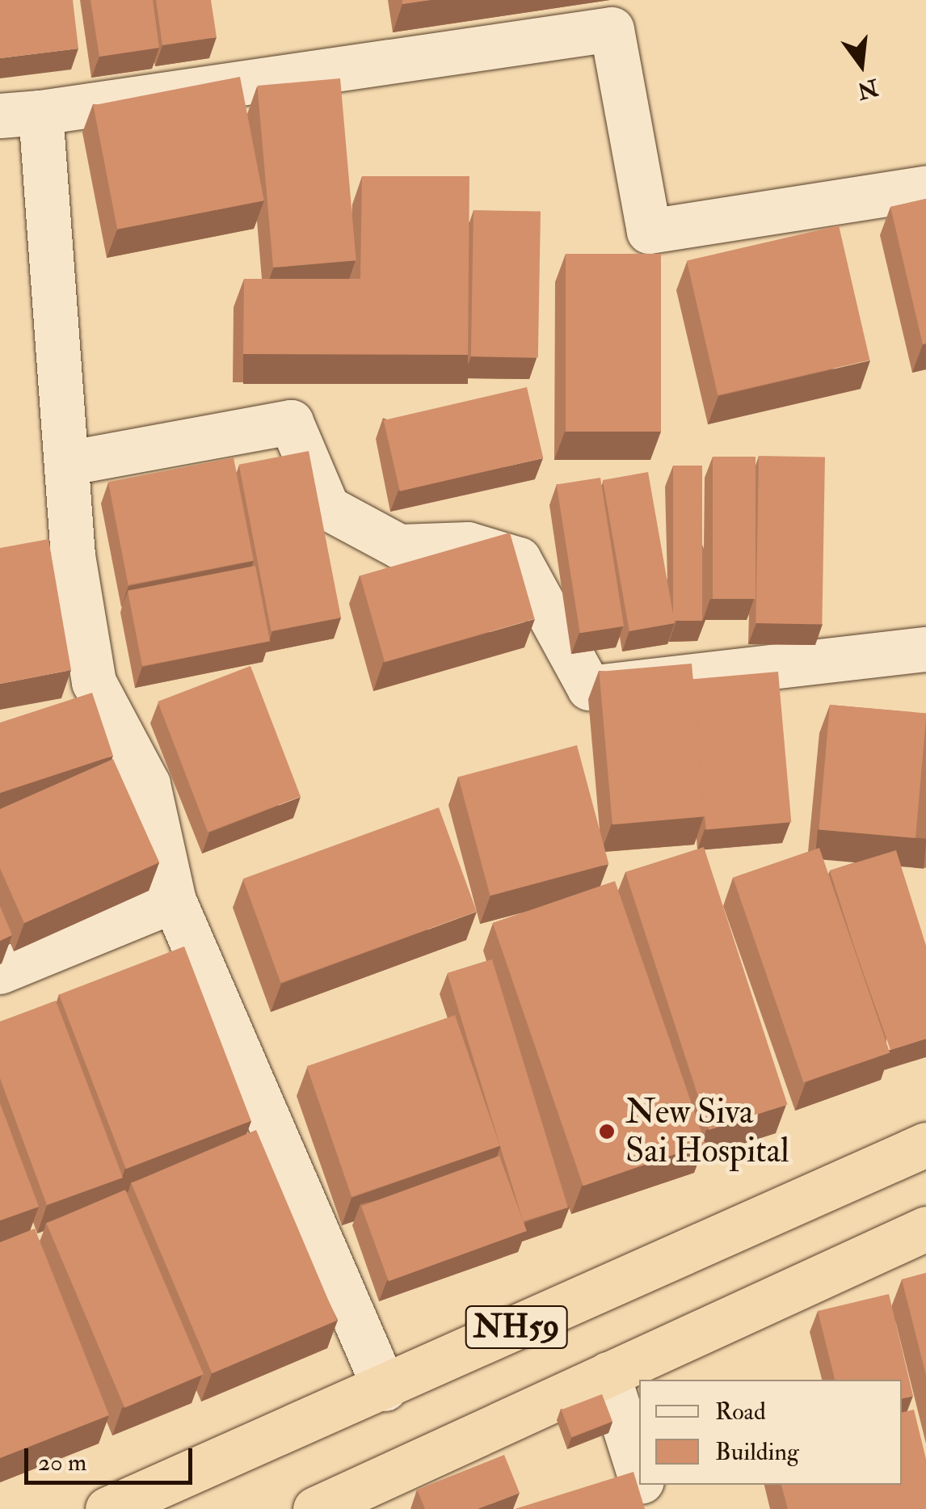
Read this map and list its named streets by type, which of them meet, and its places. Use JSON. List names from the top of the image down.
{
  "streets": {
    "highway": ["NH59"]
  },
  "places": ["New Siva Sai Hospital"],
  "legend": ["Road", "Building"],
  "scale_bar": "20 m",
  "north": "bottom"
}
